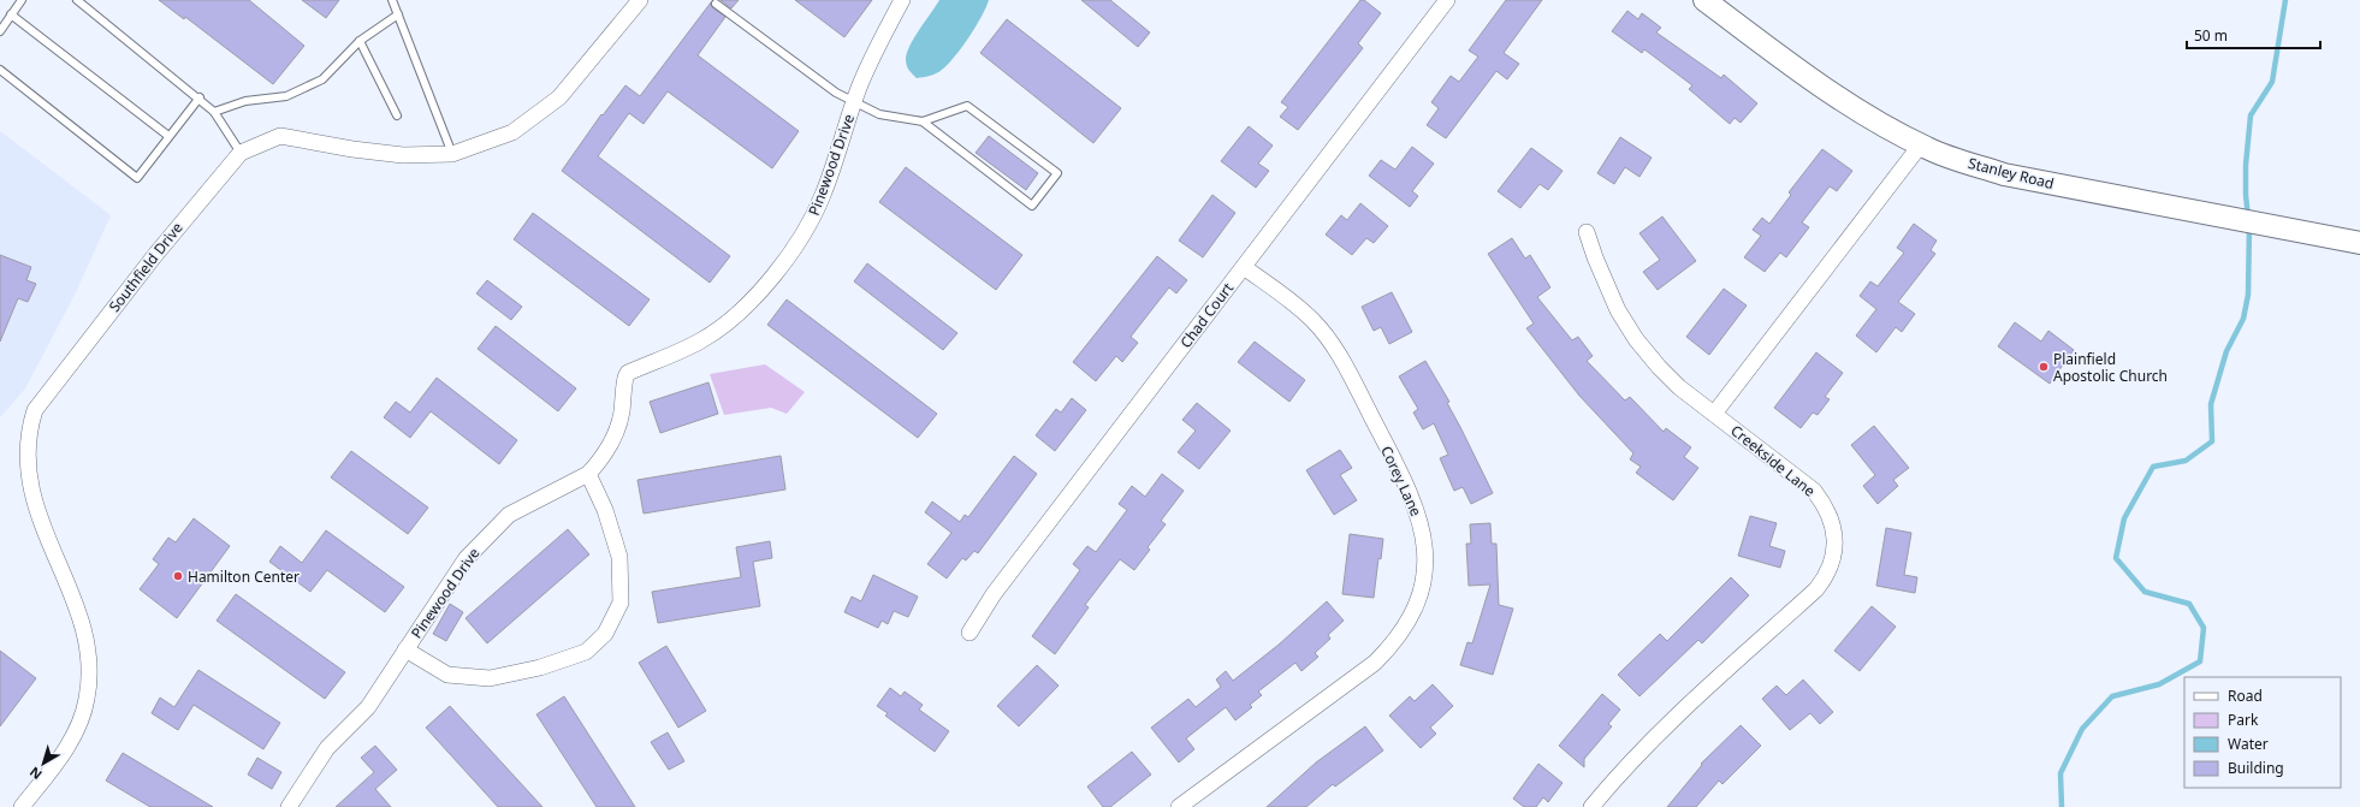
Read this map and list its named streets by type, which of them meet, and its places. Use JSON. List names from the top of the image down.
{
  "streets": {
    "street": [
      "Pinewood Drive",
      "Stanley Road",
      "Southfield Drive",
      "Chad Court",
      "Creekside Lane",
      "Corey Lane"
    ]
  },
  "crossings": [
    ["Chad Court", "Corey Lane"]
  ],
  "places": ["Plainfield Apostolic Church", "Hamilton Center"],
  "legend": [
    "Road",
    "Park",
    "Water",
    "Building"
  ],
  "scale_bar": "50 m",
  "north": "bottom left"
}
